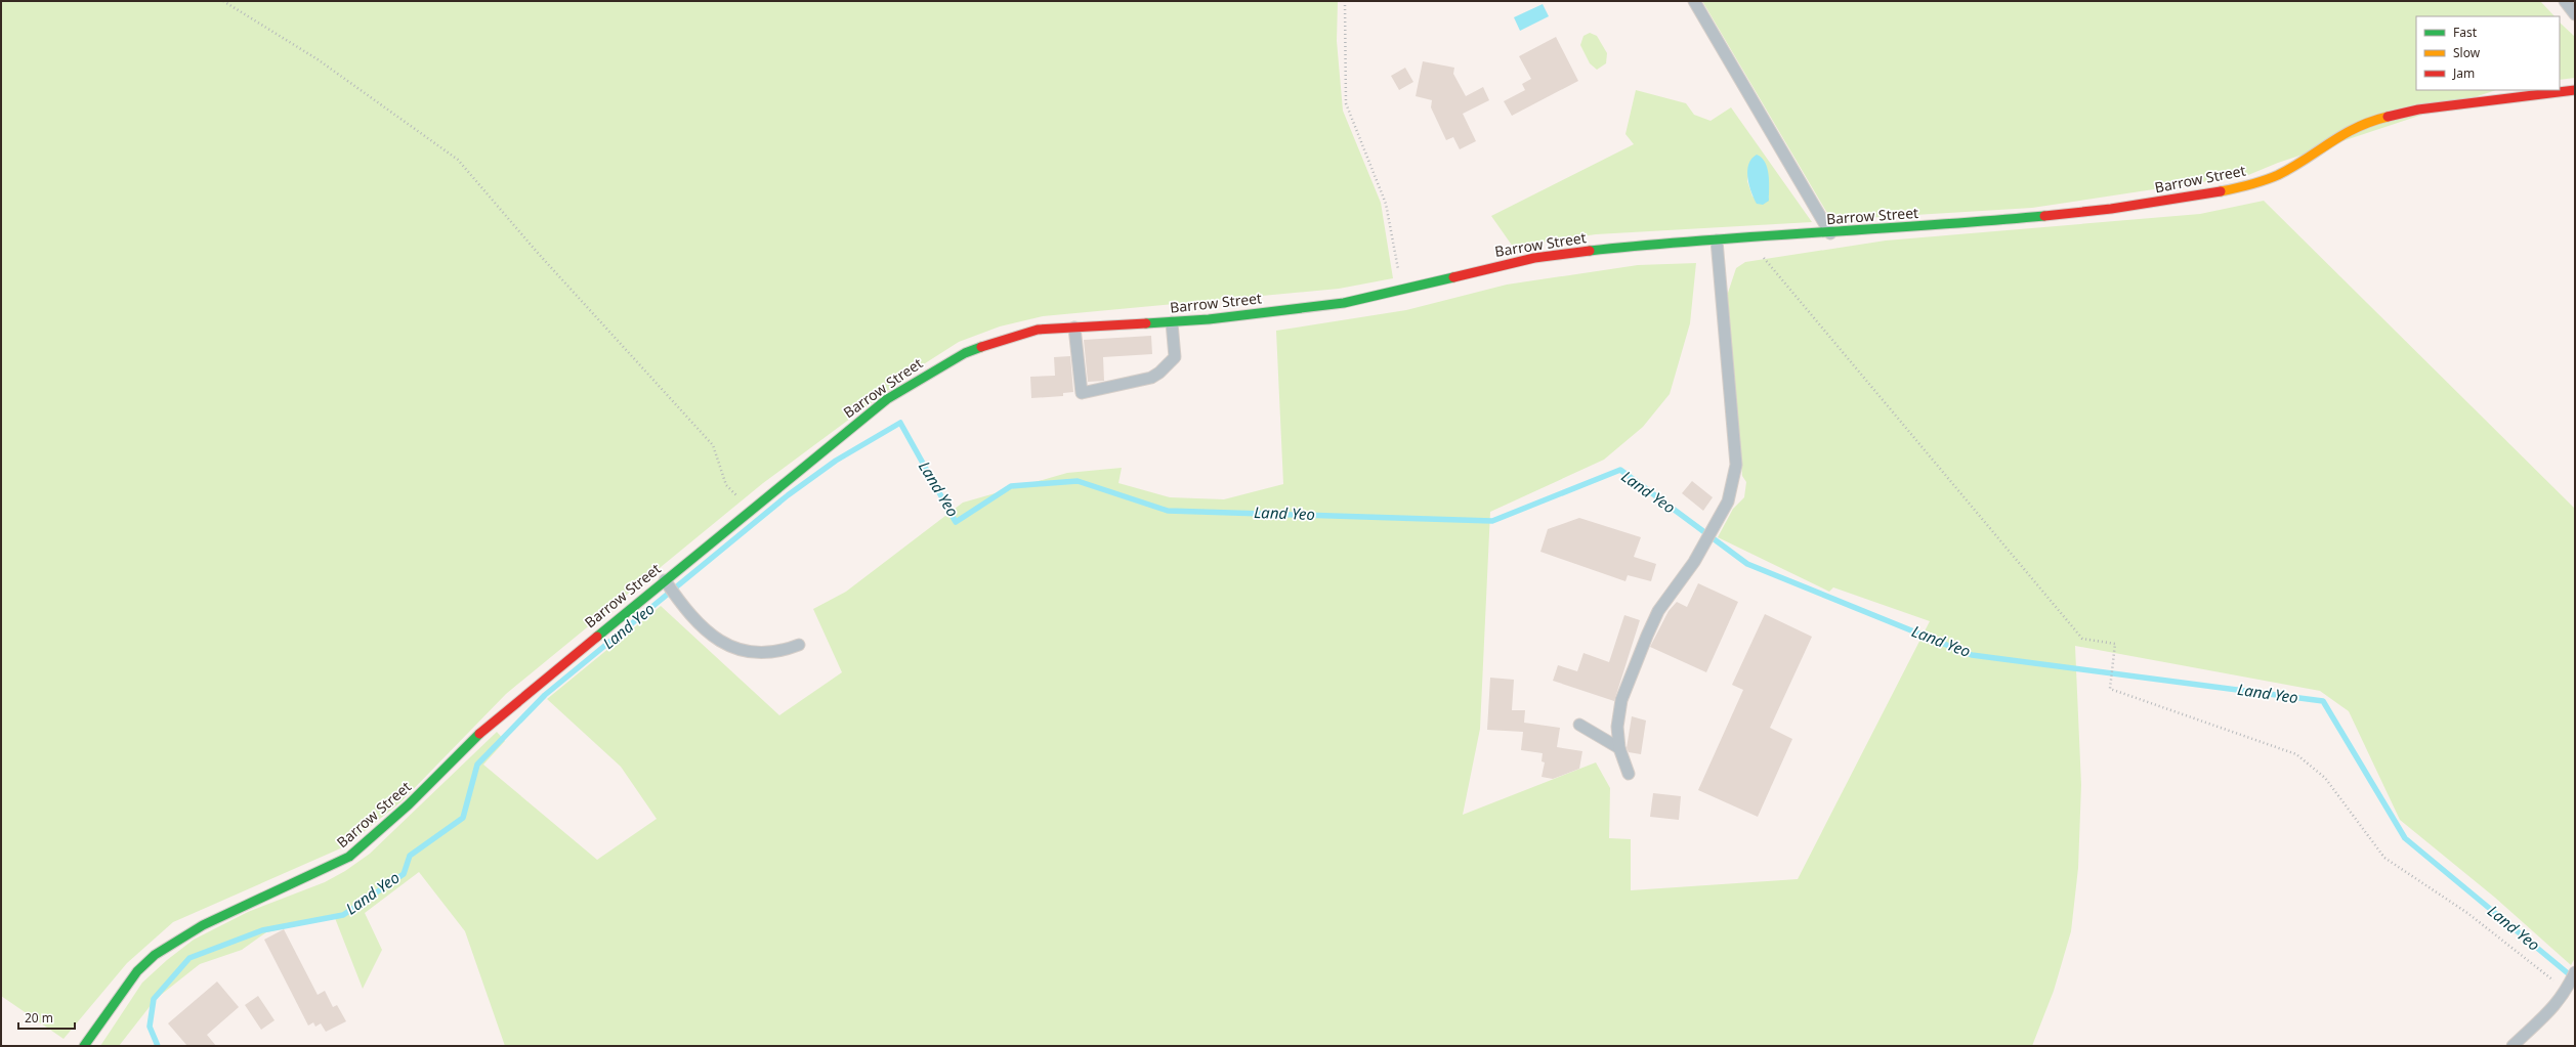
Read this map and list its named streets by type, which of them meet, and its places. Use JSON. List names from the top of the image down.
{
  "streets": {
    "main road": ["Barrow Street"]
  },
  "water": ["Land Yeo"],
  "legend": ["Fast", "Slow", "Jam"],
  "scale_bar": "20 m"
}
